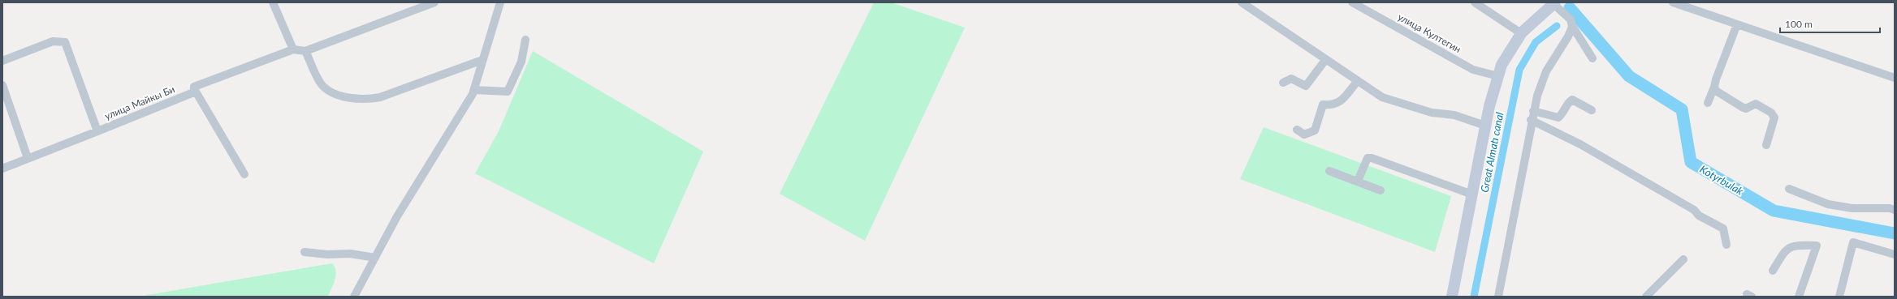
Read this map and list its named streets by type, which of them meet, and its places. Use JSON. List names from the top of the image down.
{
  "streets": {
    "street": ["улица Култегин", "улица Майкы Би"]
  },
  "water": ["Great Almatı canal", "Kotyrbulak"],
  "scale_bar": "100 m"
}
